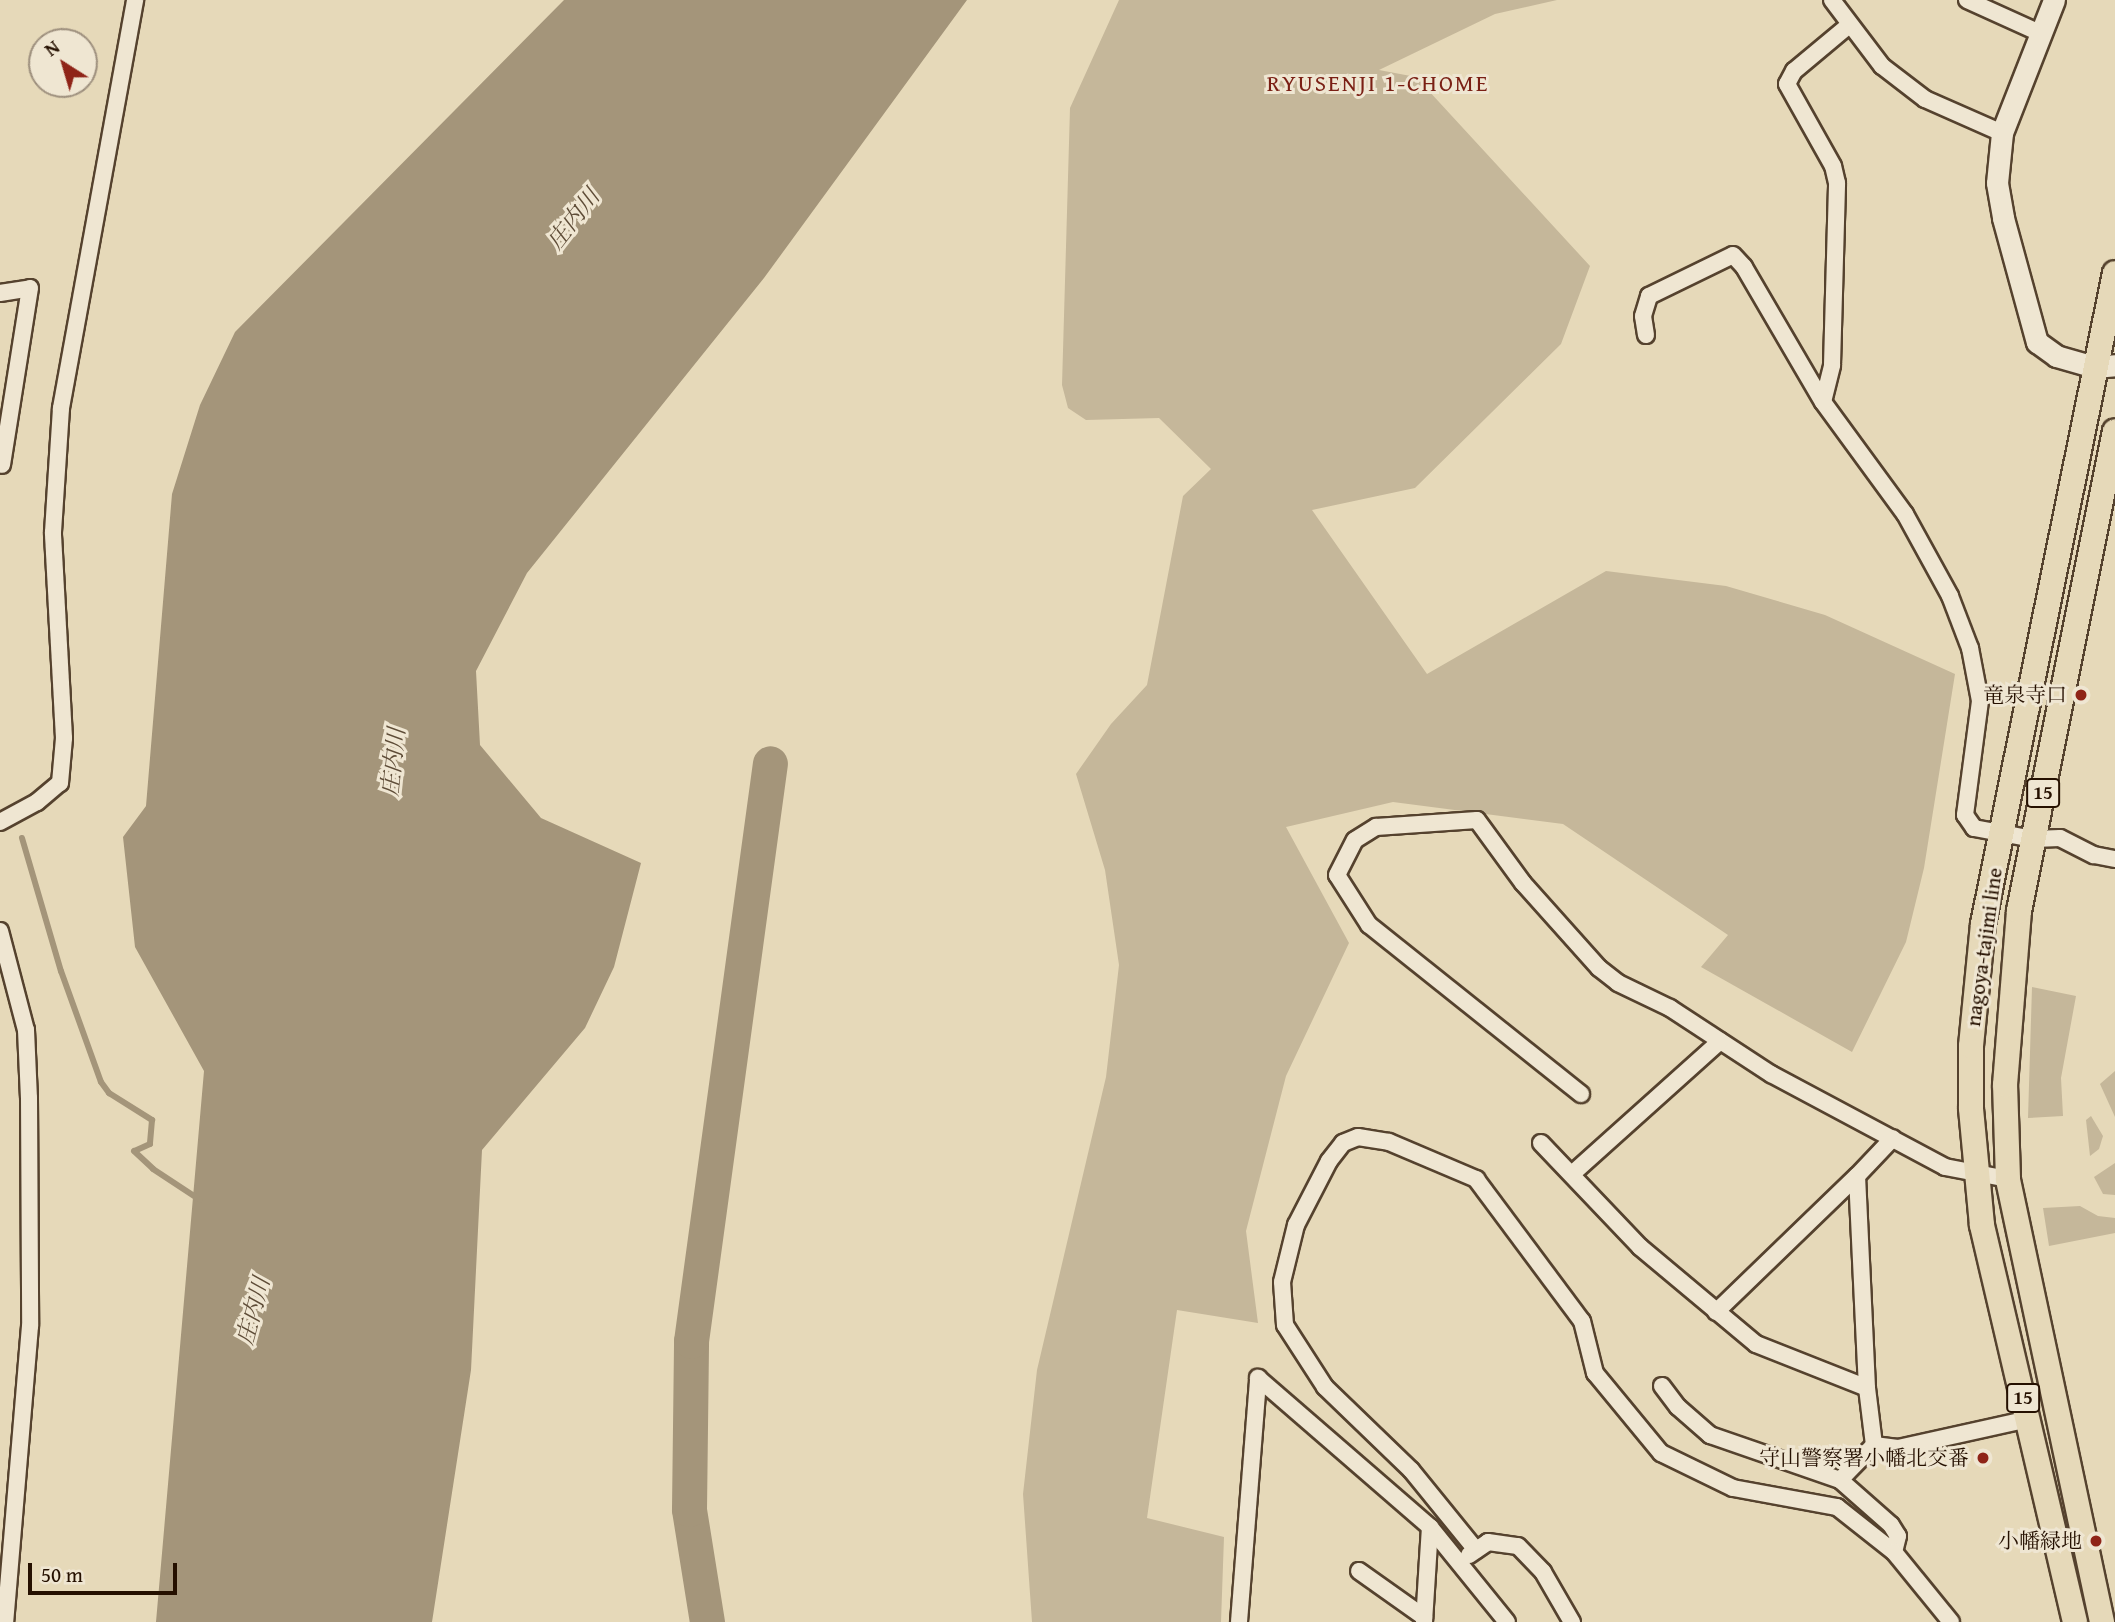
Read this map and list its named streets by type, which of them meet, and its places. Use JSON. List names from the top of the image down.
{
  "streets": {
    "main road": ["15", "nagoya-tajimi line"]
  },
  "districts": ["RYUSENJI 1-CHOME"],
  "water": ["庄内川"],
  "places": ["竜泉寺口", "守山警察署小幡北交番", "小幡緑地"],
  "scale_bar": "50 m",
  "north": "top left"
}
